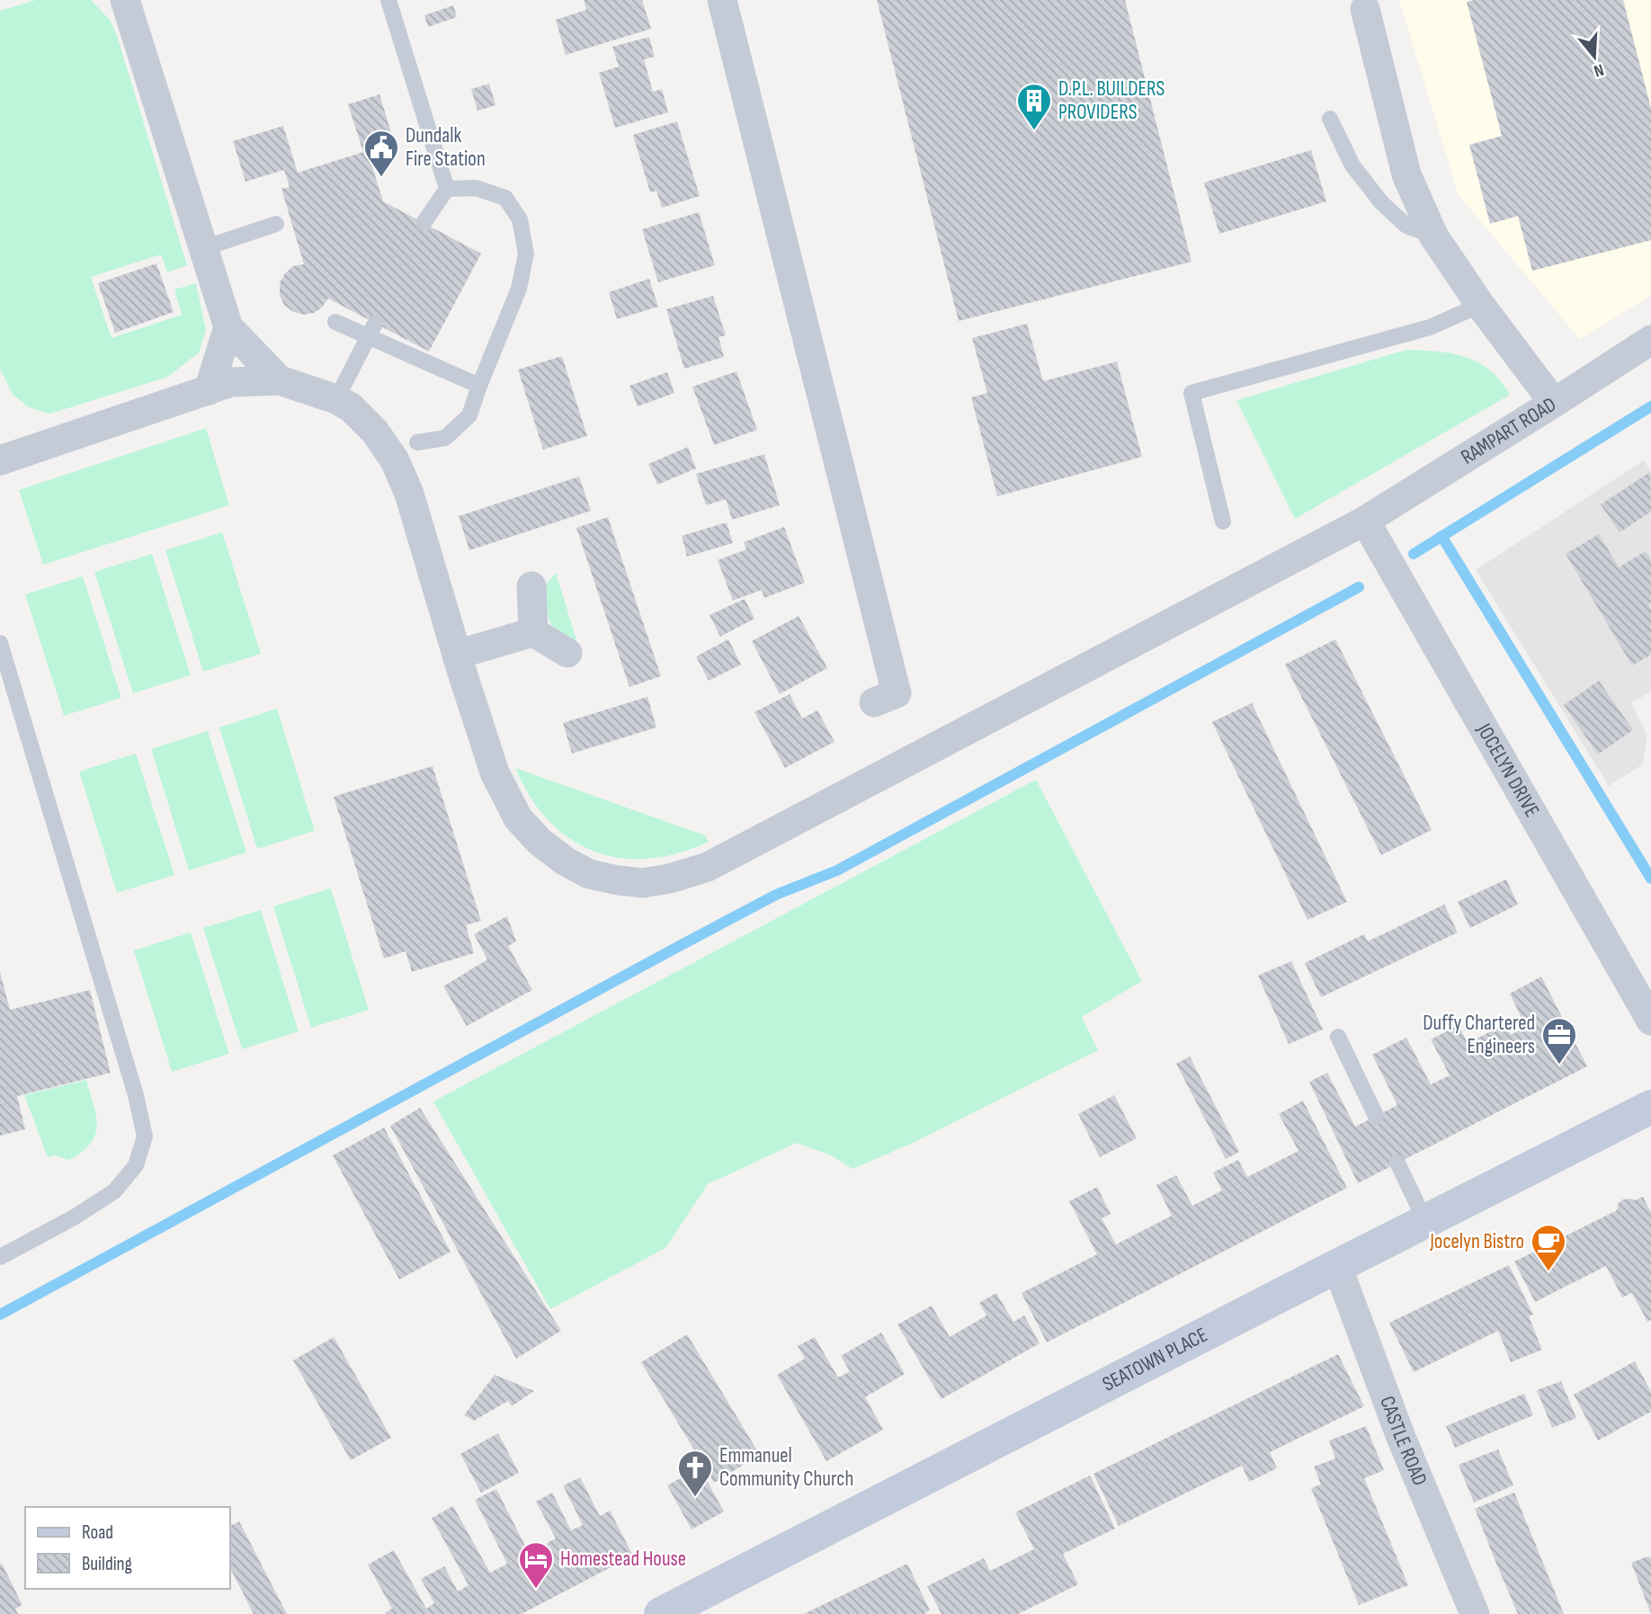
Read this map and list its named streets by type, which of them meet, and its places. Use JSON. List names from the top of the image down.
{
  "streets": {
    "main road": ["SEATOWN PLACE"],
    "street": ["RAMPART ROAD", "JOCELYN DRIVE", "CASTLE ROAD"]
  },
  "crossings": [
    ["RAMPART ROAD", "JOCELYN DRIVE"],
    ["SEATOWN PLACE", "CASTLE ROAD"]
  ],
  "places": {
    "building": ["D.P.L. BUILDERS PROVIDERS"],
    "public building": ["Dundalk Fire Station"],
    "office": ["Duffy Chartered Engineers"],
    "cafe": ["Jocelyn Bistro"],
    "church": ["Emmanuel Community Church"],
    "hotel": ["Homestead House"]
  },
  "legend": ["Road", "Building"],
  "north": "bottom"
}
